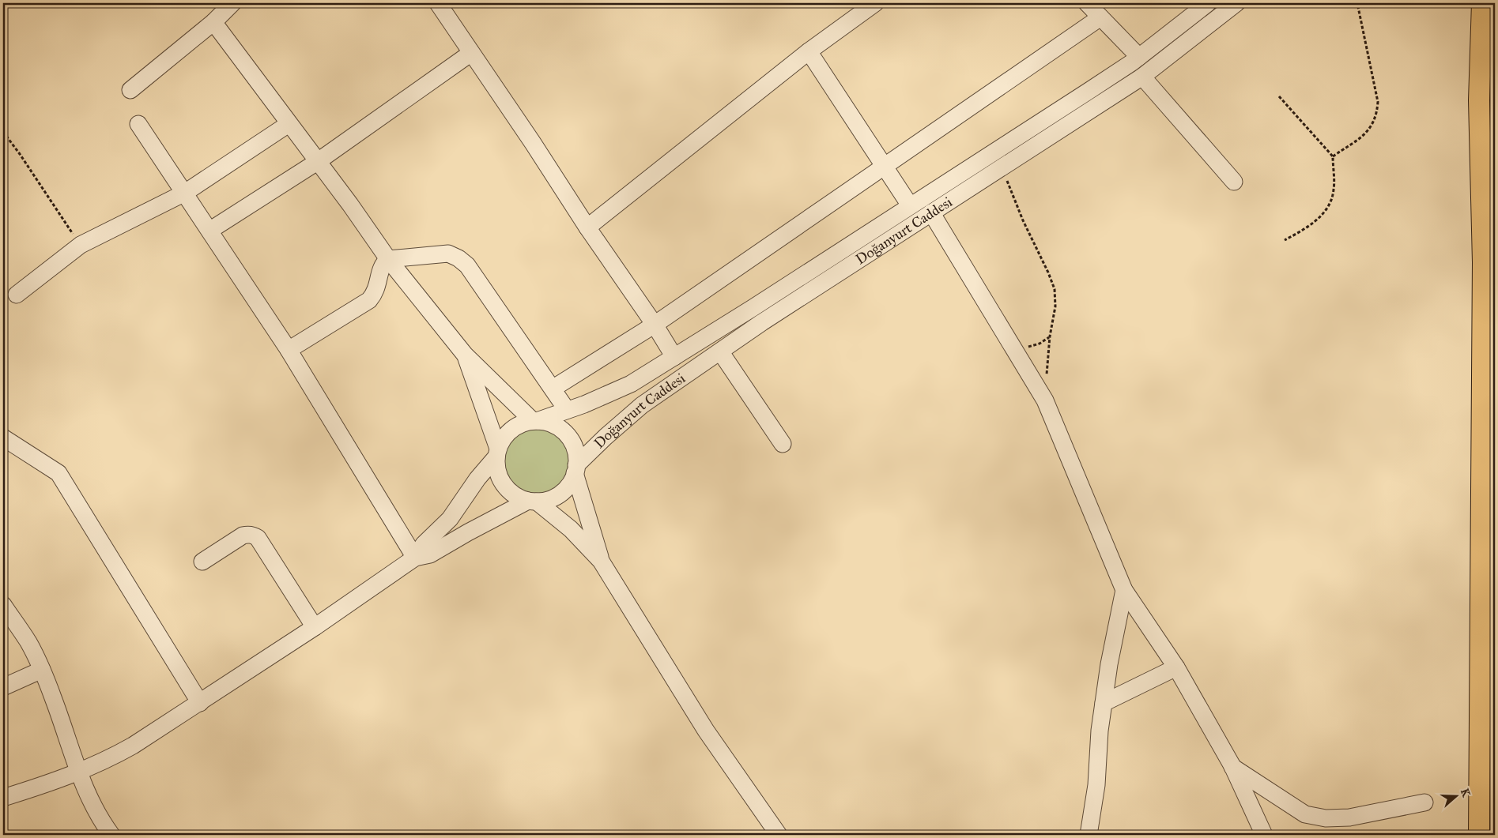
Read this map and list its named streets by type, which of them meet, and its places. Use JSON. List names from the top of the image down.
{
  "streets": {
    "street": ["Doğanyurt Caddesi"]
  },
  "north": "right"
}
